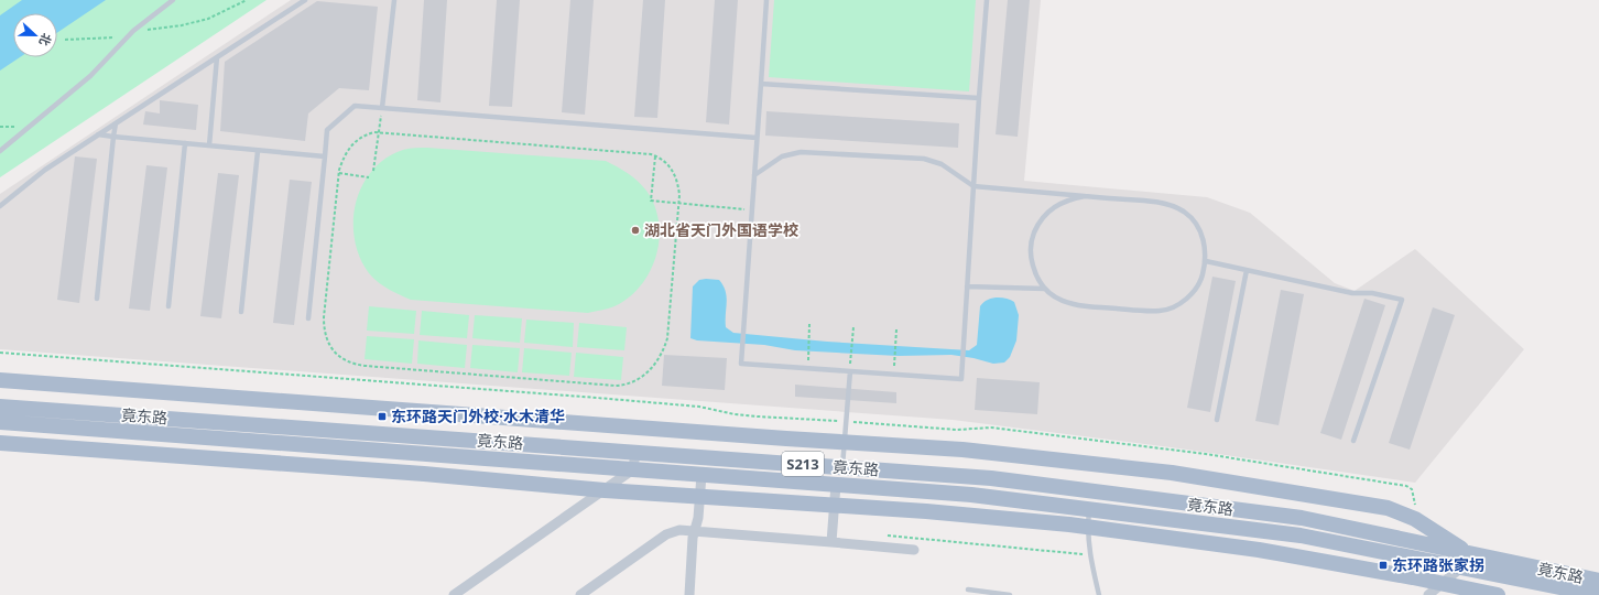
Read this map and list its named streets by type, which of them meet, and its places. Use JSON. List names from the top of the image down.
{
  "streets": {
    "main road": ["竟东路", "S213"]
  },
  "places": {
    "other": ["湖北省天门外国语学校"],
    "transit": ["东环路天门外校·水木清华", "东环路张家拐"]
  },
  "north": "right"
}
